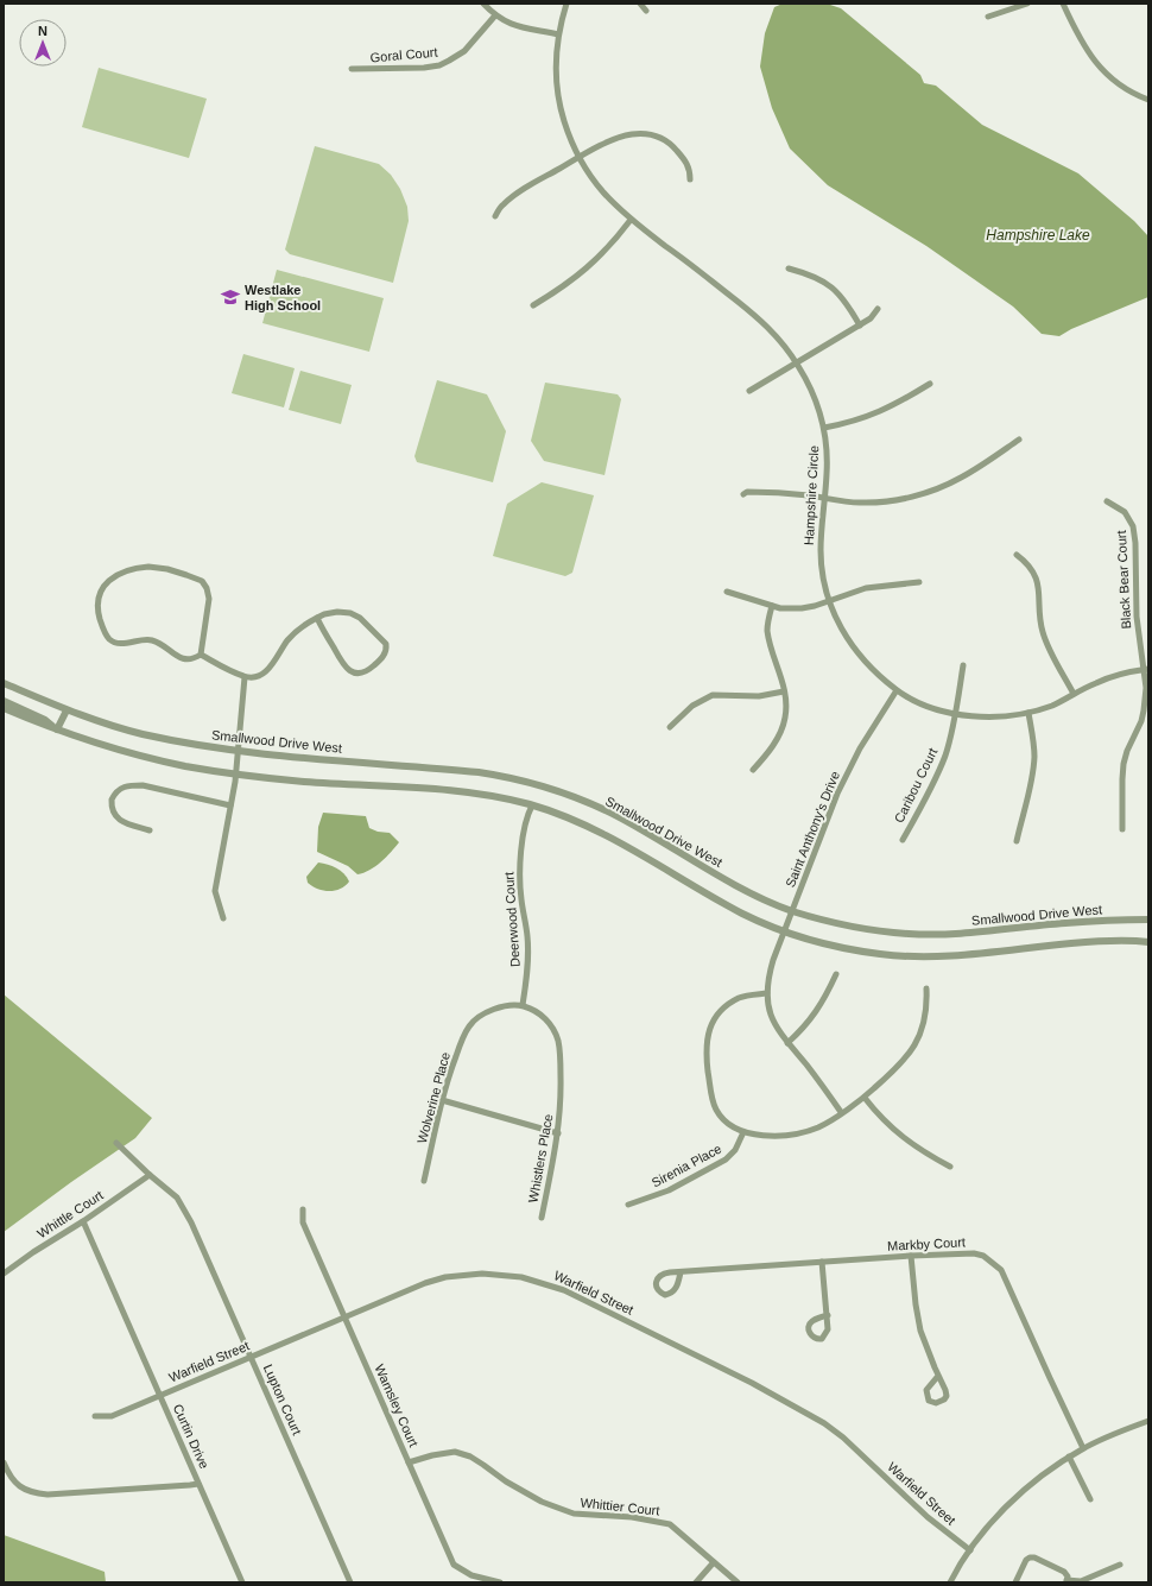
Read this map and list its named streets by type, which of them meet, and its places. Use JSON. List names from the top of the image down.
{
  "streets": {
    "street": [
      "Goral Court",
      "Hampshire Circle",
      "Black Bear Court",
      "Smallwood Drive West",
      "Caribou Court",
      "Saint Anthony's Drive",
      "Deerwood Court",
      "Wolverine Place",
      "Whistlers Place",
      "Sirenia Place",
      "Whittle Court",
      "Markby Court",
      "Warfield Street",
      "Lupton Court",
      "Wamsley Court",
      "Curtin Drive",
      "Whittier Court"
    ]
  },
  "crossings": [
    ["Hampshire Circle", "Black Bear Court"],
    ["Hampshire Circle", "Caribou Court"],
    ["Hampshire Circle", "Saint Anthony's Drive"],
    ["Smallwood Drive West", "Saint Anthony's Drive"],
    ["Deerwood Court", "Wolverine Place"],
    ["Deerwood Court", "Whistlers Place"],
    ["Wolverine Place", "Whistlers Place"],
    ["Whittle Court", "Lupton Court"],
    ["Whittle Court", "Curtin Drive"],
    ["Warfield Street", "Lupton Court"],
    ["Warfield Street", "Wamsley Court"],
    ["Warfield Street", "Curtin Drive"],
    ["Wamsley Court", "Whittier Court"]
  ],
  "water": ["Hampshire Lake"],
  "places": {
    "school or university": ["Westlake High School"]
  },
  "north": "top"
}
